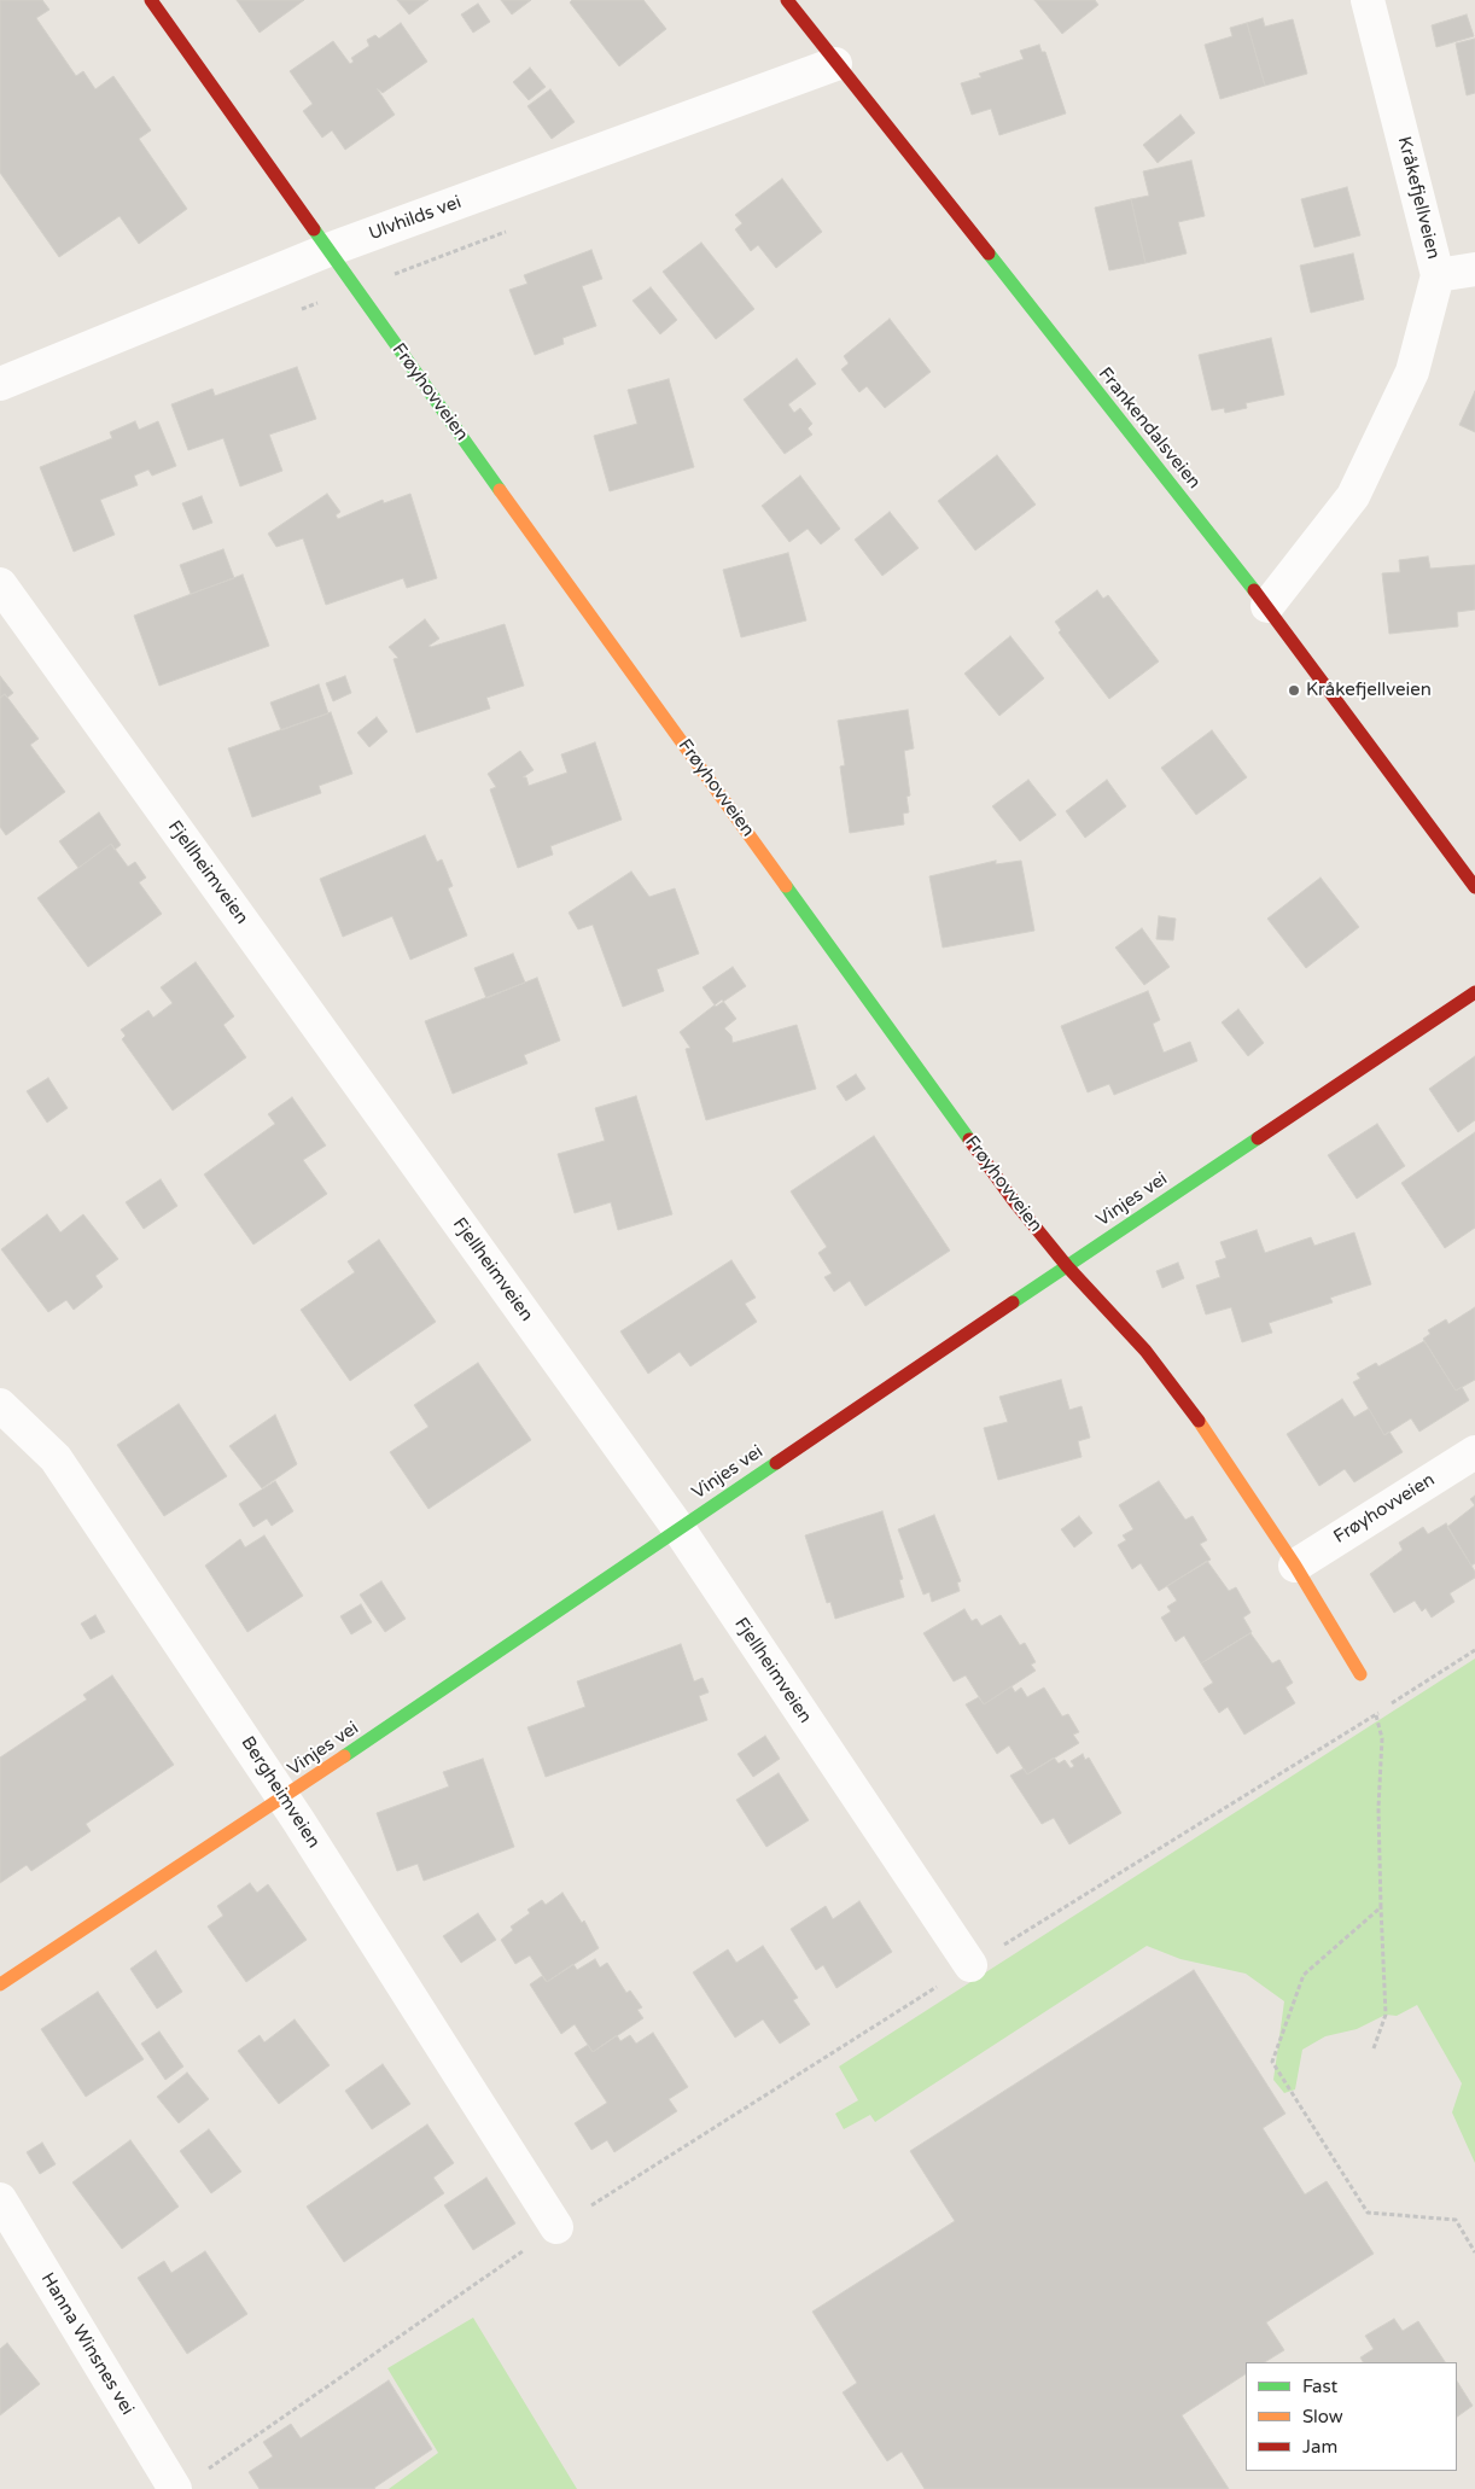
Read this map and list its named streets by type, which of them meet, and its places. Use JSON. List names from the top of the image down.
{
  "streets": {
    "street": [
      "Kråkefjellveien",
      "Ulvhilds vei",
      "Frøyhovveien",
      "Frankendalsveien",
      "Fjellheimveien",
      "Vinjes vei",
      "Bergheimveien",
      "Hanna Winsnes vei"
    ]
  },
  "crossings": [
    ["Kråkefjellveien", "Frankendalsveien"],
    ["Ulvhilds vei", "Frøyhovveien"],
    ["Ulvhilds vei", "Frankendalsveien"],
    ["Frøyhovveien", "Vinjes vei"],
    ["Fjellheimveien", "Vinjes vei"],
    ["Vinjes vei", "Bergheimveien"]
  ],
  "places": ["Kråkefjellveien"],
  "legend": ["Fast", "Slow", "Jam"]
}
